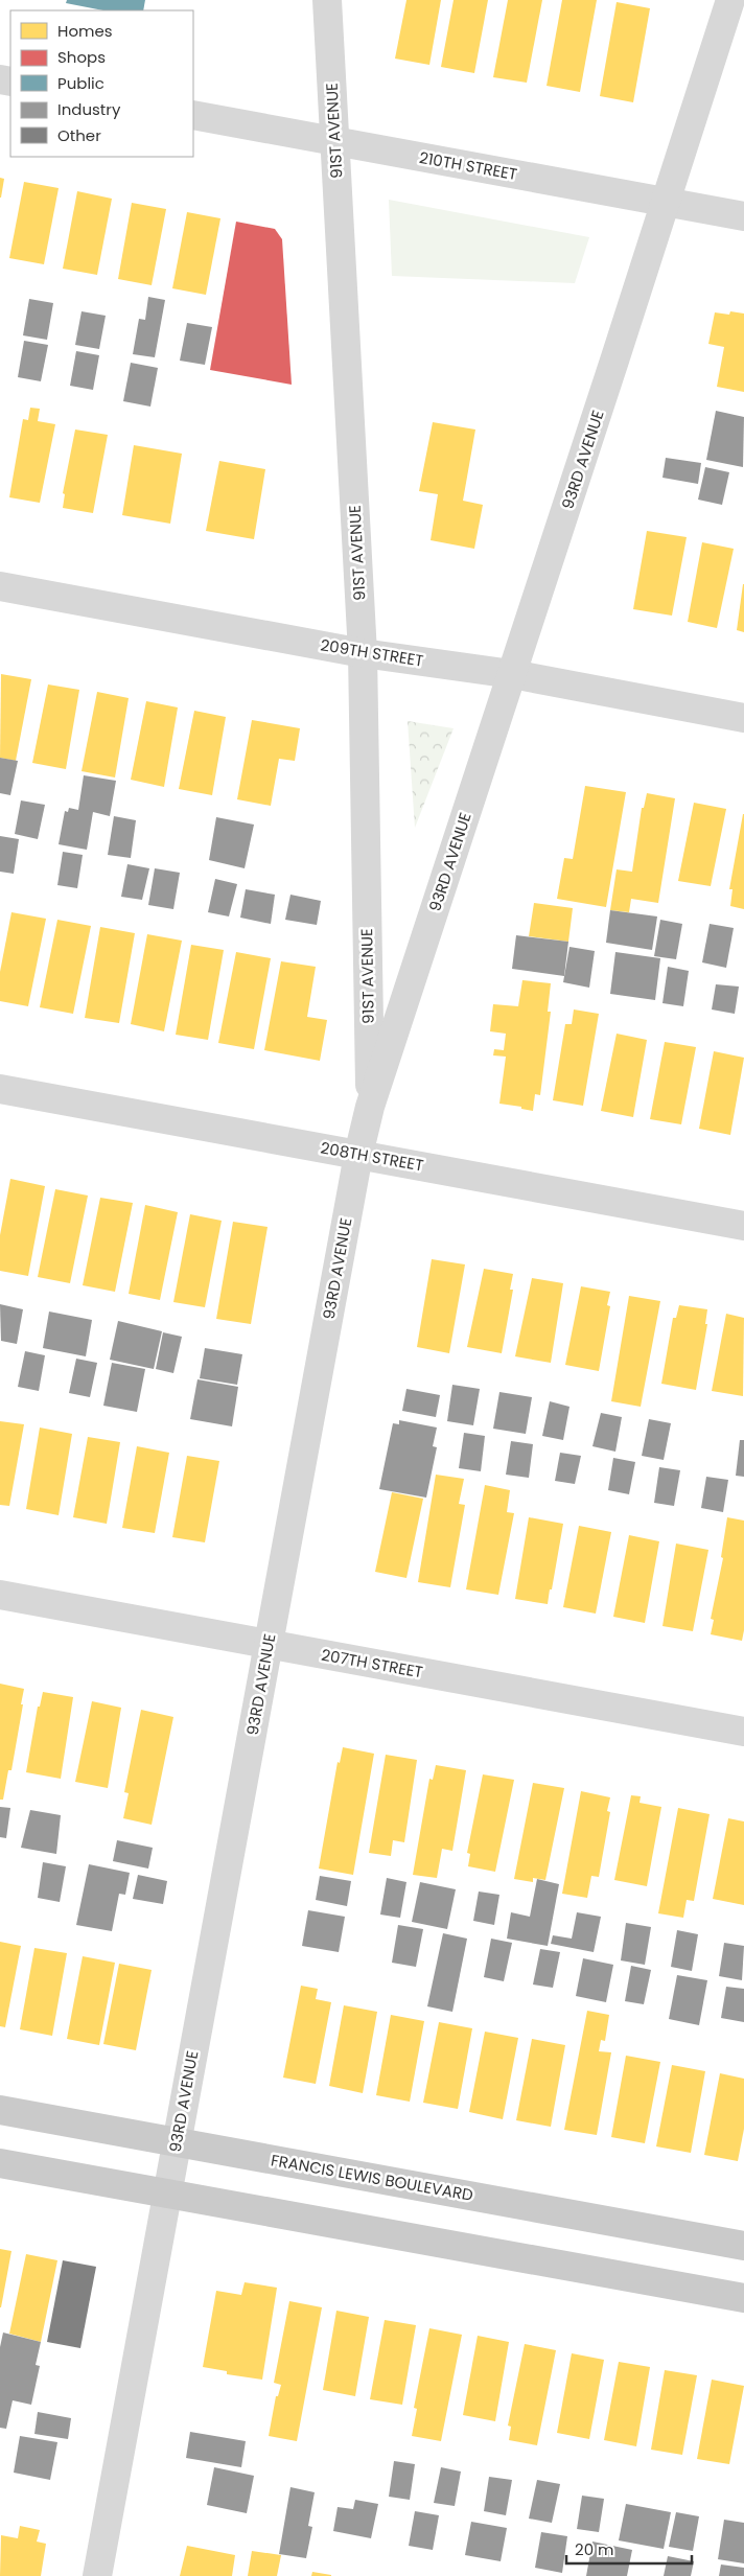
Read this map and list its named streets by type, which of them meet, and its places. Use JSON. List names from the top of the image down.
{
  "streets": {
    "main road": ["FRANCIS LEWIS BOULEVARD"],
    "street": [
      "91ST AVENUE",
      "210TH STREET",
      "93RD AVENUE",
      "209TH STREET",
      "208TH STREET",
      "207TH STREET"
    ]
  },
  "crossings": [
    ["91ST AVENUE", "210TH STREET"],
    ["91ST AVENUE", "93RD AVENUE"],
    ["91ST AVENUE", "209TH STREET"],
    ["210TH STREET", "93RD AVENUE"],
    ["93RD AVENUE", "209TH STREET"],
    ["93RD AVENUE", "208TH STREET"],
    ["93RD AVENUE", "207TH STREET"],
    ["93RD AVENUE", "FRANCIS LEWIS BOULEVARD"]
  ],
  "legend": [
    "Homes",
    "Shops",
    "Public",
    "Industry",
    "Other"
  ],
  "scale_bar": "20 m"
}
